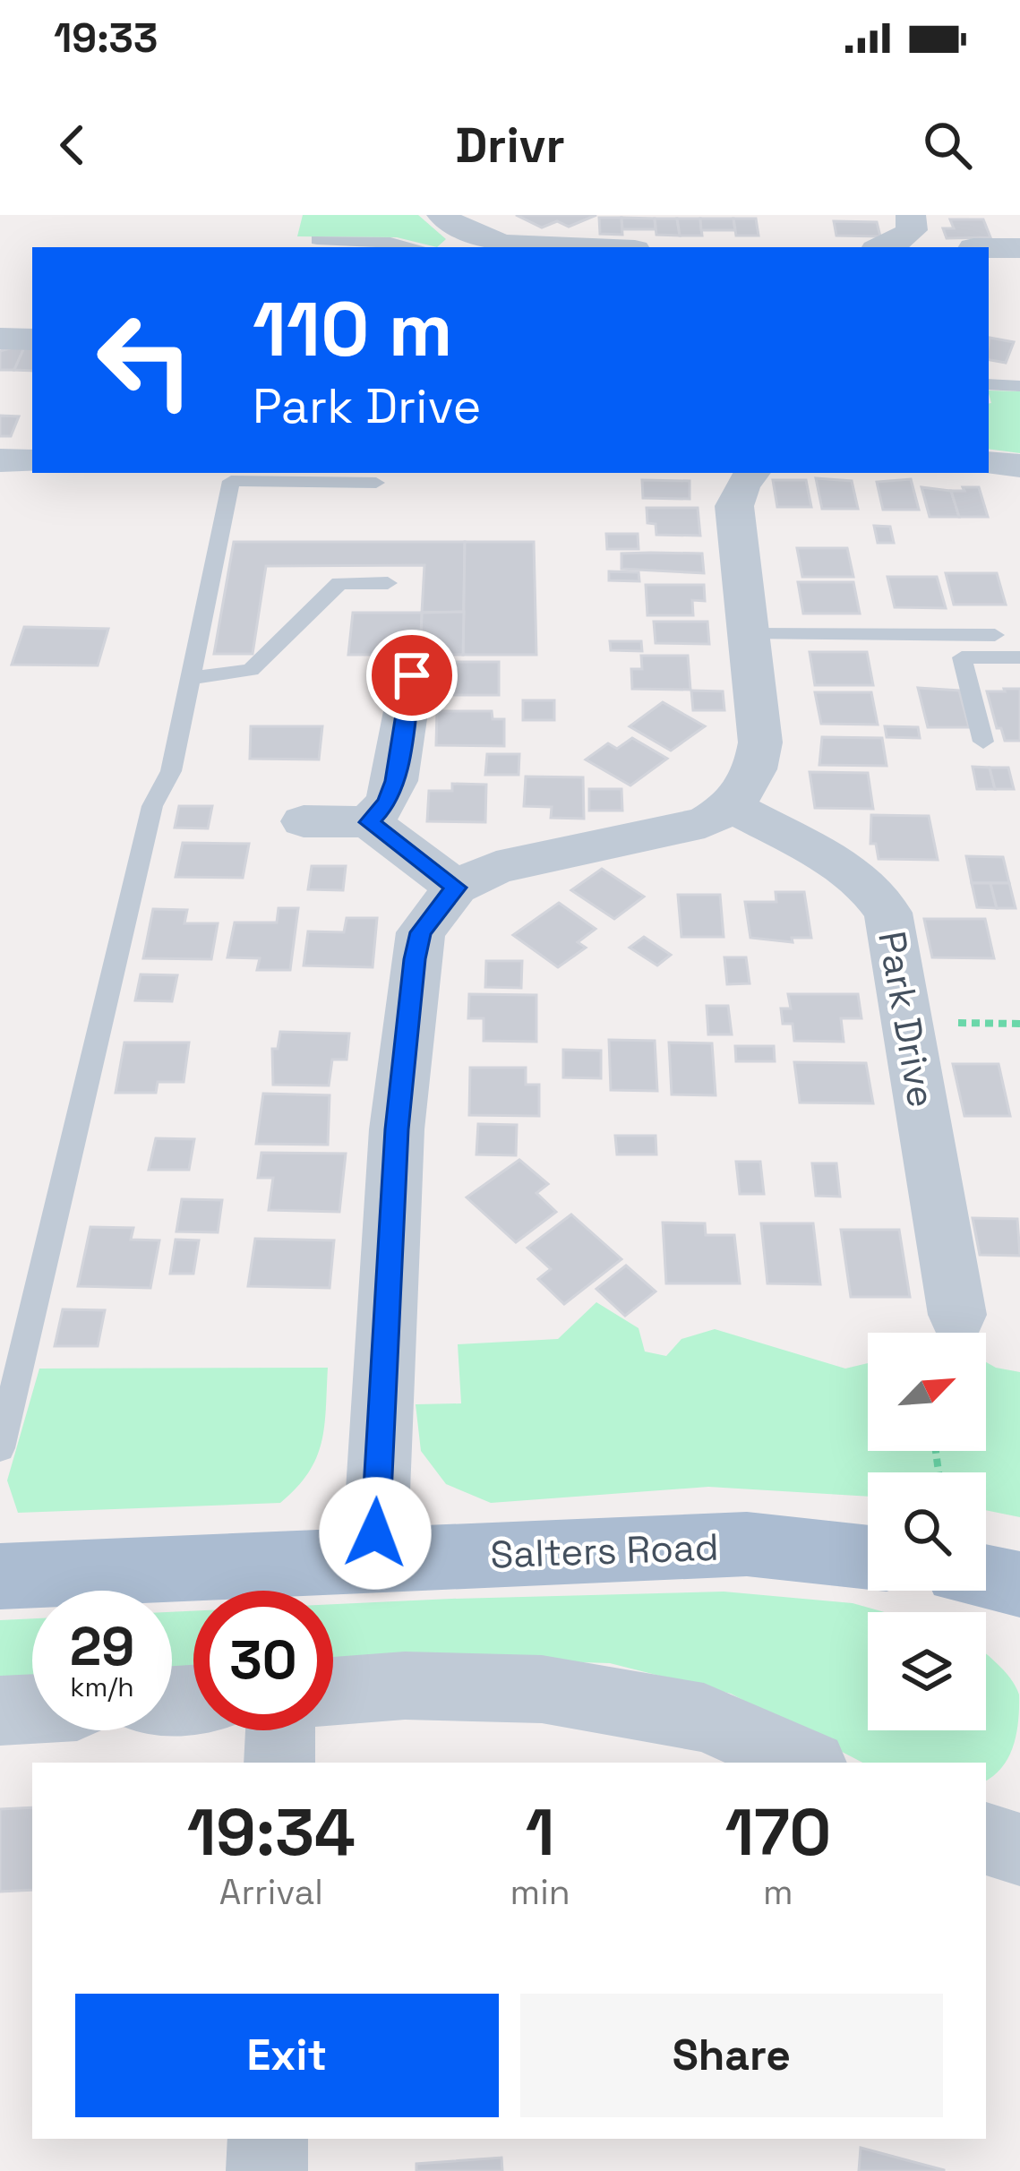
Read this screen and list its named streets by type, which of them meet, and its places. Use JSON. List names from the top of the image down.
{
  "streets": {
    "main road": ["Salters Road"],
    "street": ["Park Drive"]
  },
  "north": "top right",
  "page": {
    "status": "19:33",
    "header": "Drivr",
    "turn": ["110 m", "Park Drive"],
    "speed": "29 km/h",
    "limit": "30",
    "eta": [
      "19:34",
      "Arrival",
      "1",
      "min",
      "170",
      "m"
    ],
    "buttons": ["Exit", "Share"]
  }
}
